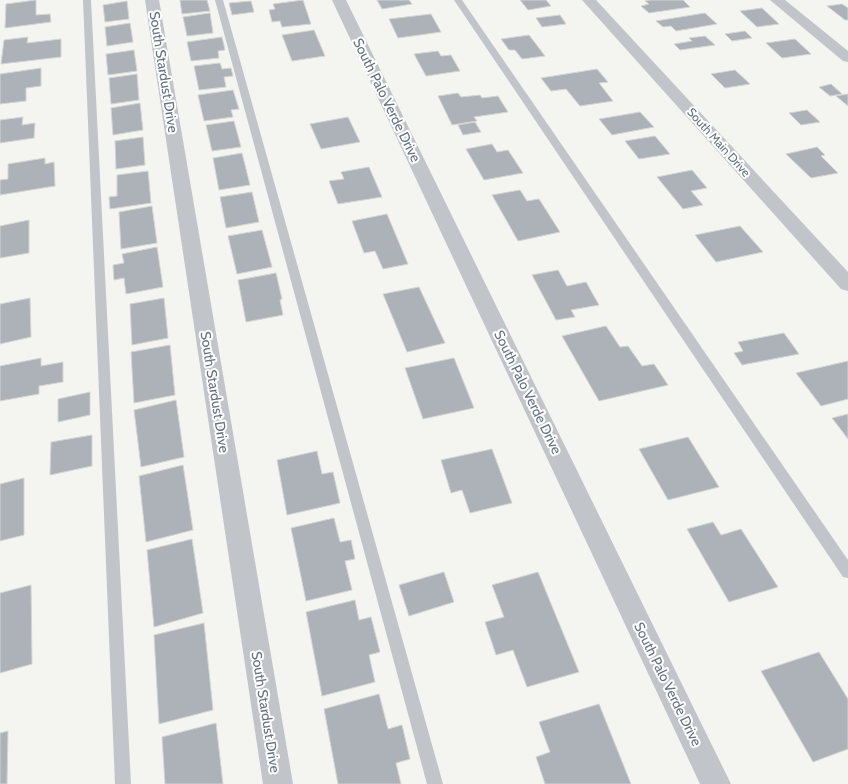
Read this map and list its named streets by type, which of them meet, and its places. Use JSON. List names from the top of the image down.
{
  "streets": {
    "street": ["South Stardust Drive", "South Palo Verde Drive", "South Main Drive"]
  }
}
